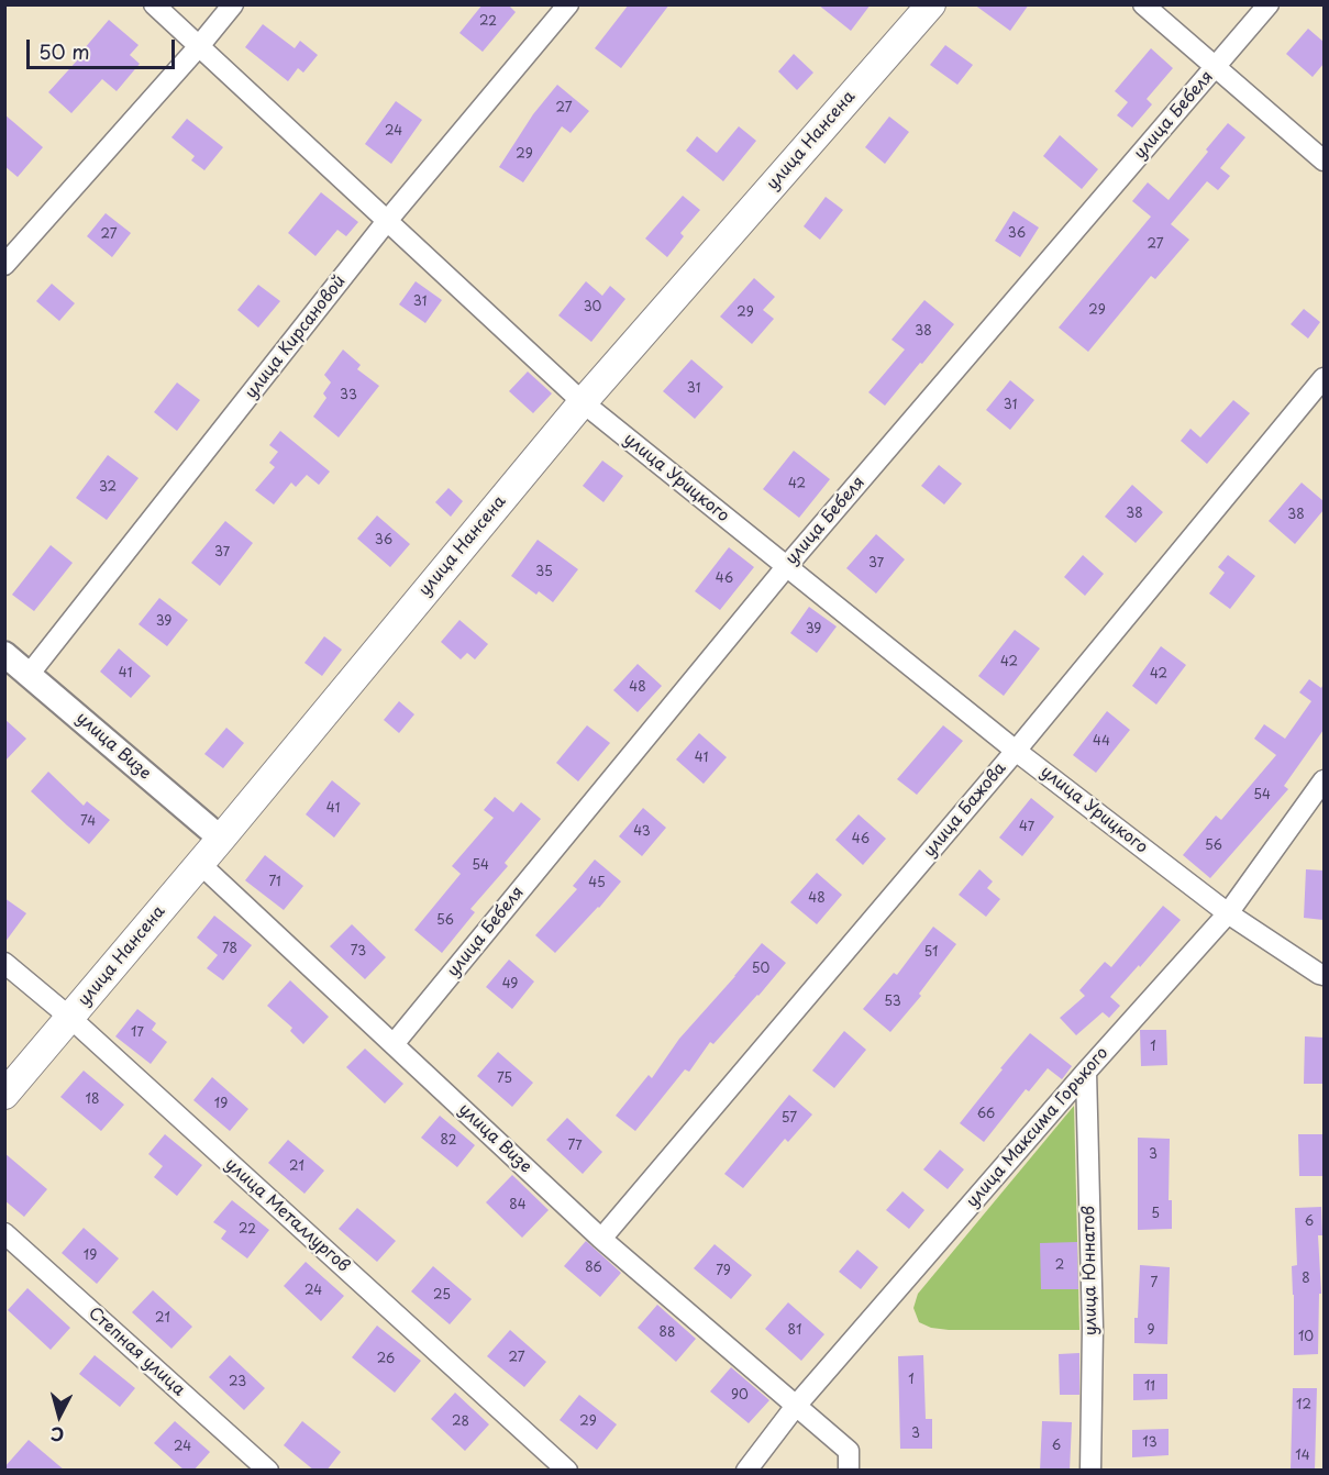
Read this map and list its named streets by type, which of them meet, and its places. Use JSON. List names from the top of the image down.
{
  "streets": {
    "main road": ["улица Нансена"],
    "street": [
      "улица Бебеля",
      "улица Кирсановой",
      "улица Урицкого",
      "улица Визе",
      "улица Бажова",
      "улица Максима Горького",
      "улица Металлургов",
      "улица Юннатов",
      "Степная улица"
    ]
  },
  "crossings": [
    ["улица Бебеля", "улица Урицкого"],
    ["улица Бебеля", "улица Визе"],
    ["улица Нансена", "улица Урицкого"],
    ["улица Нансена", "улица Визе"],
    ["улица Нансена", "улица Металлургов"],
    ["улица Кирсановой", "улица Урицкого"],
    ["улица Кирсановой", "улица Визе"],
    ["улица Урицкого", "улица Бажова"],
    ["улица Урицкого", "улица Максима Горького"],
    ["улица Визе", "улица Бажова"],
    ["улица Визе", "улица Максима Горького"],
    ["улица Максима Горького", "улица Юннатов"]
  ],
  "house_numbers": [
    "22",
    "27",
    "24",
    "29",
    "36",
    "27",
    "27",
    "31",
    "30",
    "29",
    "29",
    "38",
    "31",
    "33",
    "31",
    "42",
    "32",
    "38",
    "38",
    "36",
    "37",
    "37",
    "35",
    "46",
    "39",
    "39",
    "42",
    "41",
    "42",
    "48",
    "44",
    "41",
    "54",
    "41",
    "74",
    "47",
    "43",
    "46",
    "56",
    "54",
    "71",
    "45",
    "48",
    "56",
    "78",
    "73",
    "51",
    "50",
    "49",
    "53",
    "17",
    "1",
    "75",
    "18",
    "19",
    "66",
    "57",
    "82",
    "77",
    "3",
    "21",
    "84",
    "5",
    "6",
    "22",
    "19",
    "2",
    "86",
    "79",
    "8",
    "7",
    "24",
    "25",
    "21",
    "81",
    "9",
    "88",
    "10",
    "27",
    "26",
    "1",
    "23",
    "11",
    "90",
    "12",
    "28",
    "29",
    "3",
    "13",
    "6",
    "24",
    "14"
  ],
  "scale_bar": "50 m",
  "north": "bottom"
}
